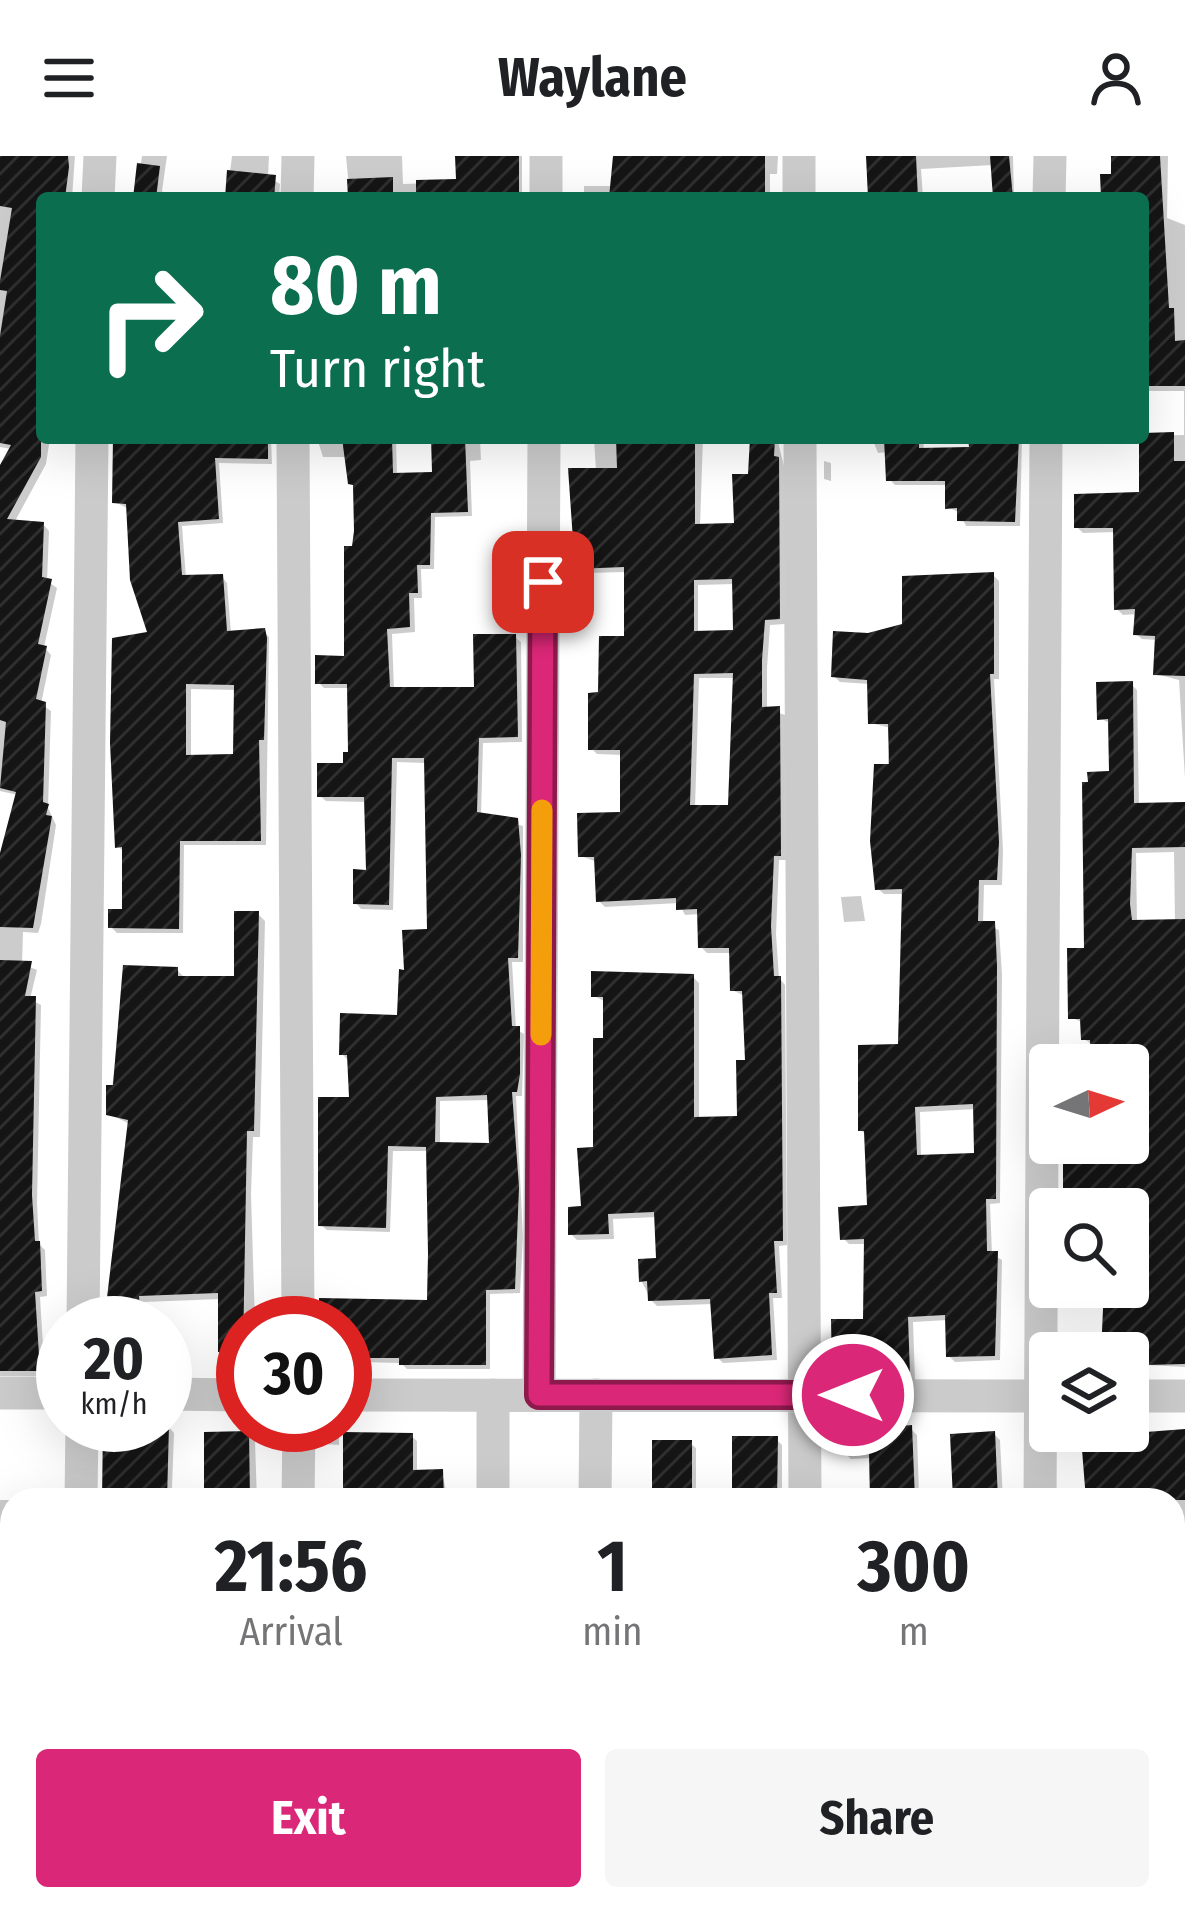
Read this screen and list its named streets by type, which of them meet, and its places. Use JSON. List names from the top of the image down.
{
  "north": "right",
  "page": {
    "header": "Waylane",
    "turn": ["80 m", "Turn right"],
    "speed": "20 km/h",
    "limit": "30",
    "eta": [
      "21:56",
      "Arrival",
      "1",
      "min",
      "300",
      "m"
    ],
    "buttons": ["Exit", "Share"]
  }
}
